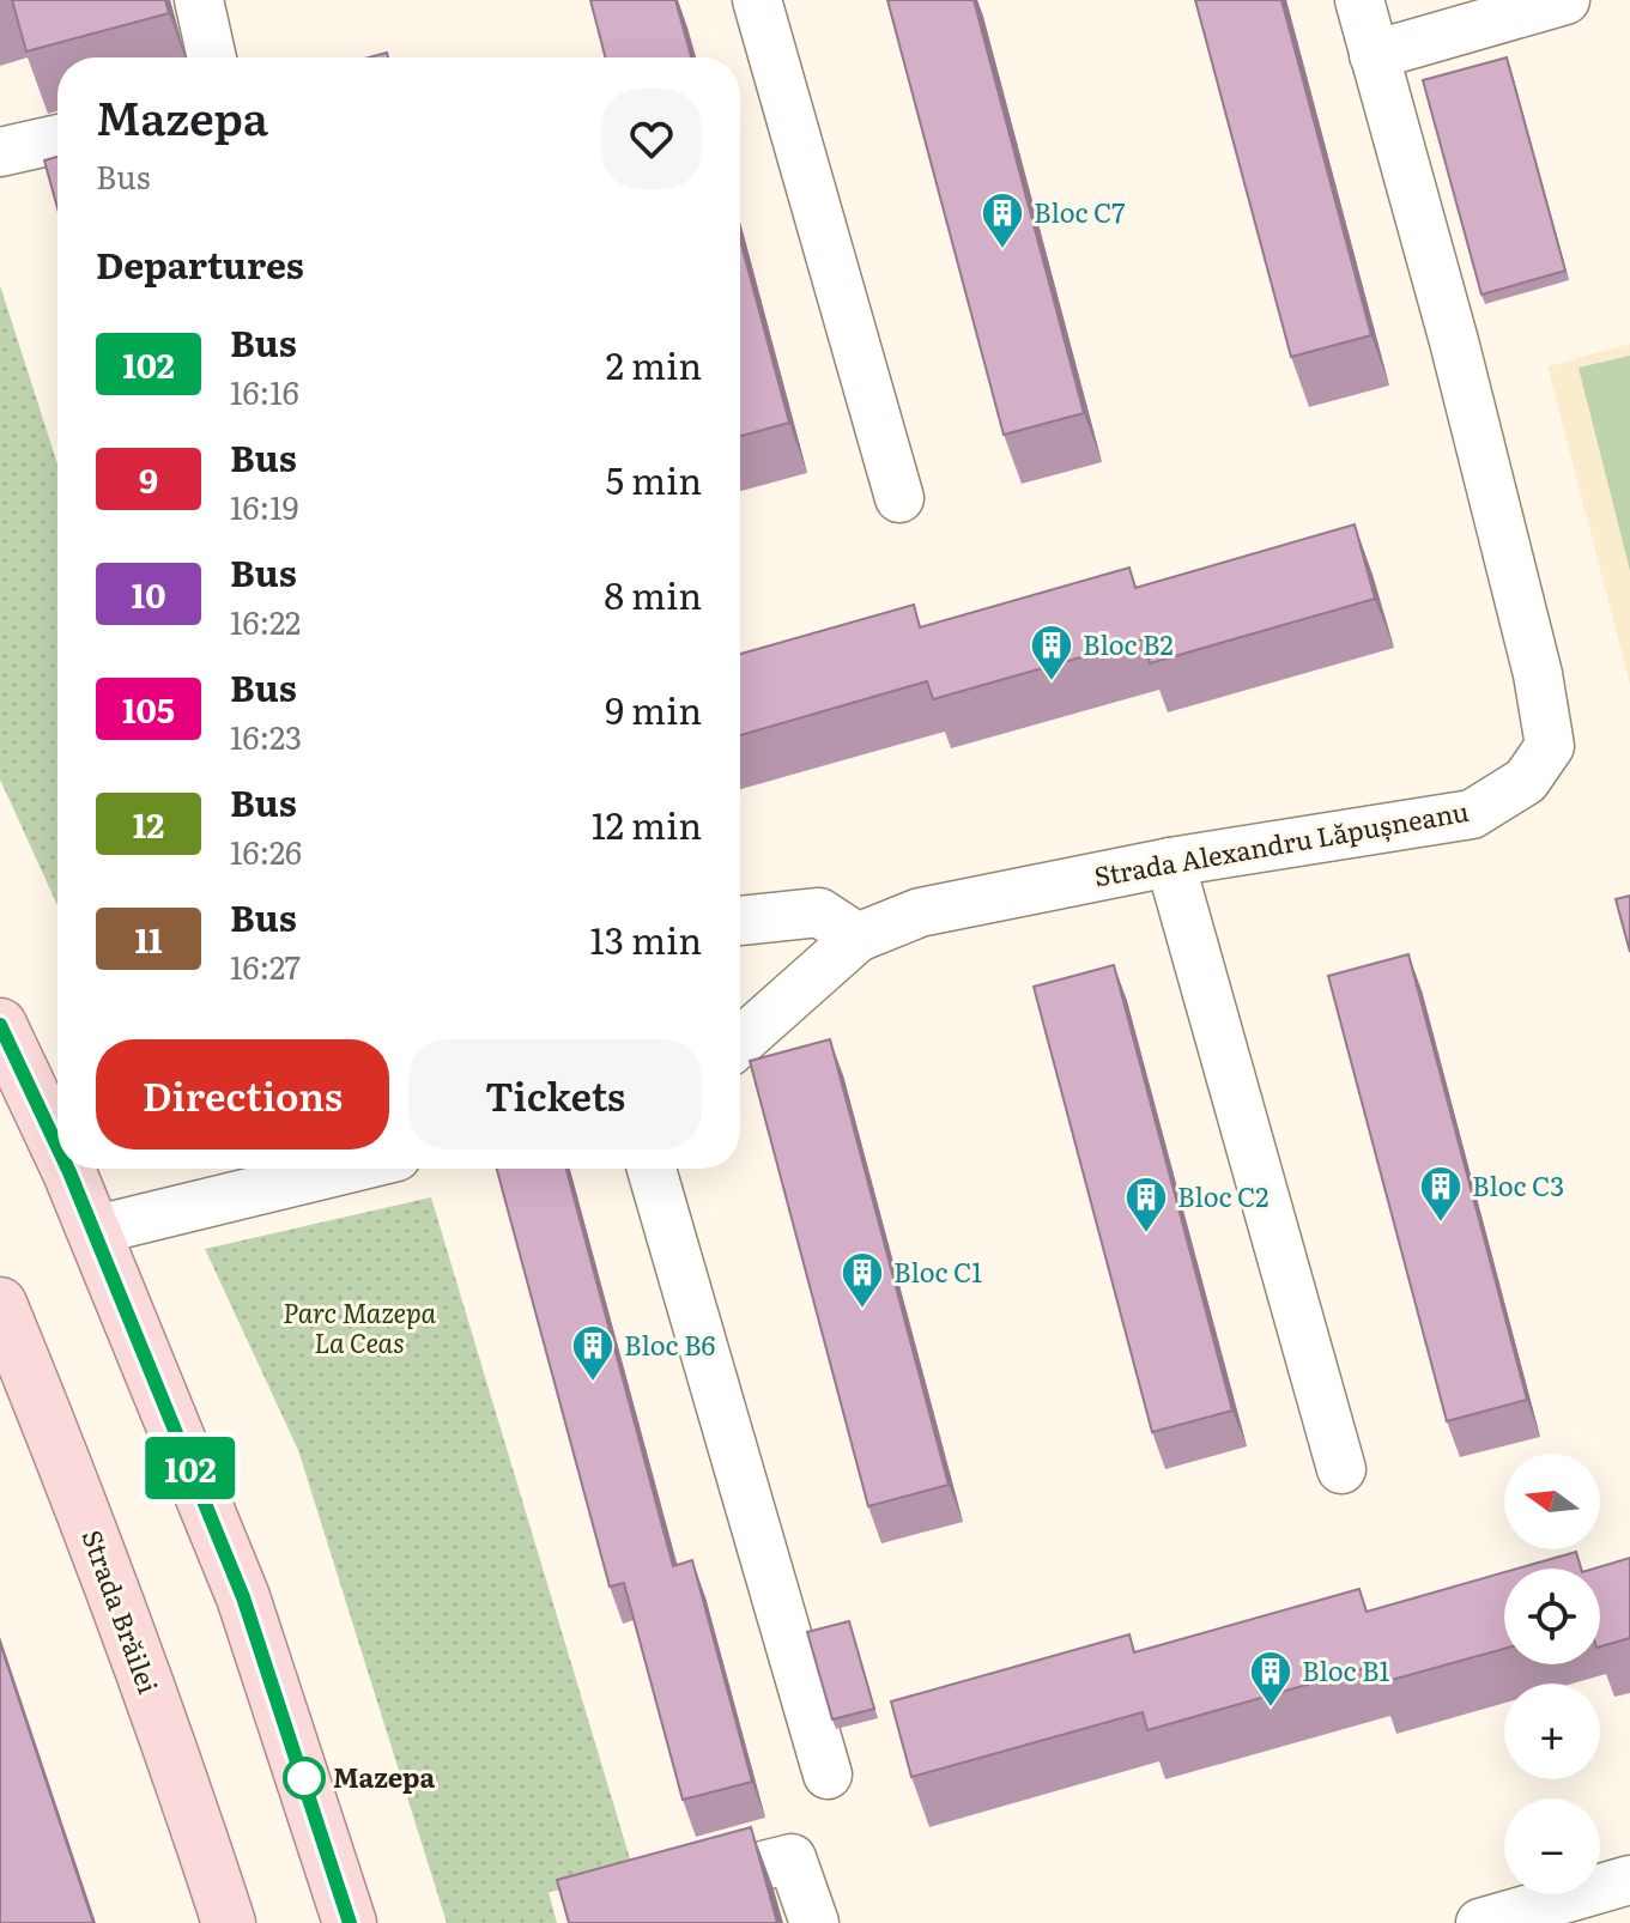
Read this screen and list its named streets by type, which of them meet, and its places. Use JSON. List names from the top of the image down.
{
  "streets": {
    "main road": ["Strada Brăilei"],
    "street": ["Strada Alexandru Lăpușneanu"]
  },
  "parks": ["Parc Mazepa La Ceas"],
  "places": {
    "building": [
      "Bloc C7",
      "Bloc B2",
      "Bloc C3",
      "Bloc C2",
      "Bloc C1",
      "Bloc B6",
      "Bloc B1"
    ],
    "other": ["Mazepa"]
  },
  "lines": ["bus line 102"],
  "north": "left",
  "page": {
    "on_map": "102",
    "heading": [
      ["Mazepa", "Bus"],
      "Departures"
    ],
    "list": [
      {
        "mark": "102",
        "name": "Bus",
        "note": "16:16",
        "value": "2 min"
      },
      {
        "mark": "9",
        "name": "Bus",
        "note": "16:19",
        "value": "5 min"
      },
      {
        "mark": "10",
        "name": "Bus",
        "note": "16:22",
        "value": "8 min"
      },
      {
        "mark": "105",
        "name": "Bus",
        "note": "16:23",
        "value": "9 min"
      },
      {
        "mark": "12",
        "name": "Bus",
        "note": "16:26",
        "value": "12 min"
      },
      {
        "mark": "11",
        "name": "Bus",
        "note": "16:27",
        "value": "13 min"
      }
    ],
    "buttons": ["Directions", "Tickets"],
    "map_buttons": ["+", "−"]
  }
}
